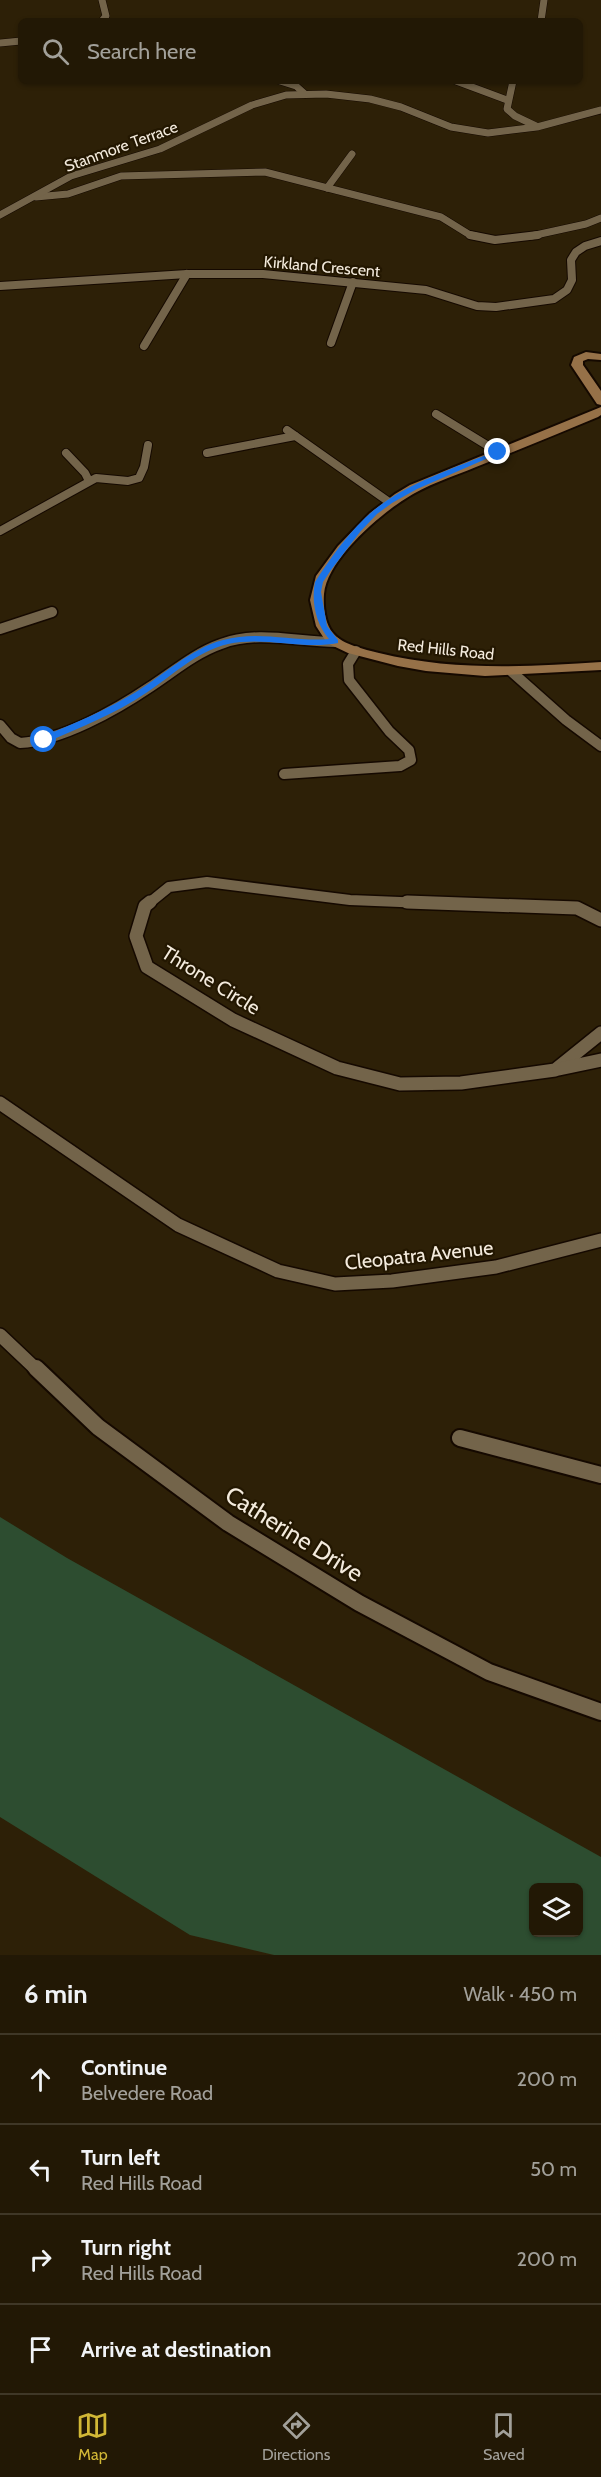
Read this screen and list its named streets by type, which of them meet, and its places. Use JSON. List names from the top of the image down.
{
  "streets": {
    "main road": ["Red Hills Road"],
    "street": [
      "Stanmore Terrace",
      "Kirkland Crescent",
      "Throne Circle",
      "Cleopatra Avenue",
      "Catherine Drive"
    ]
  },
  "page": {
    "search": "Search here",
    "heading": ["6 min", "Walk · 450 m"],
    "list": [
      ["Continue", "Belvedere Road", "200 m"],
      ["Turn left", "Red Hills Road", "50 m"],
      ["Turn right", "Red Hills Road", "200 m"],
      "Arrive at destination"
    ],
    "nav": ["Map", "Directions", "Saved"]
  }
}
